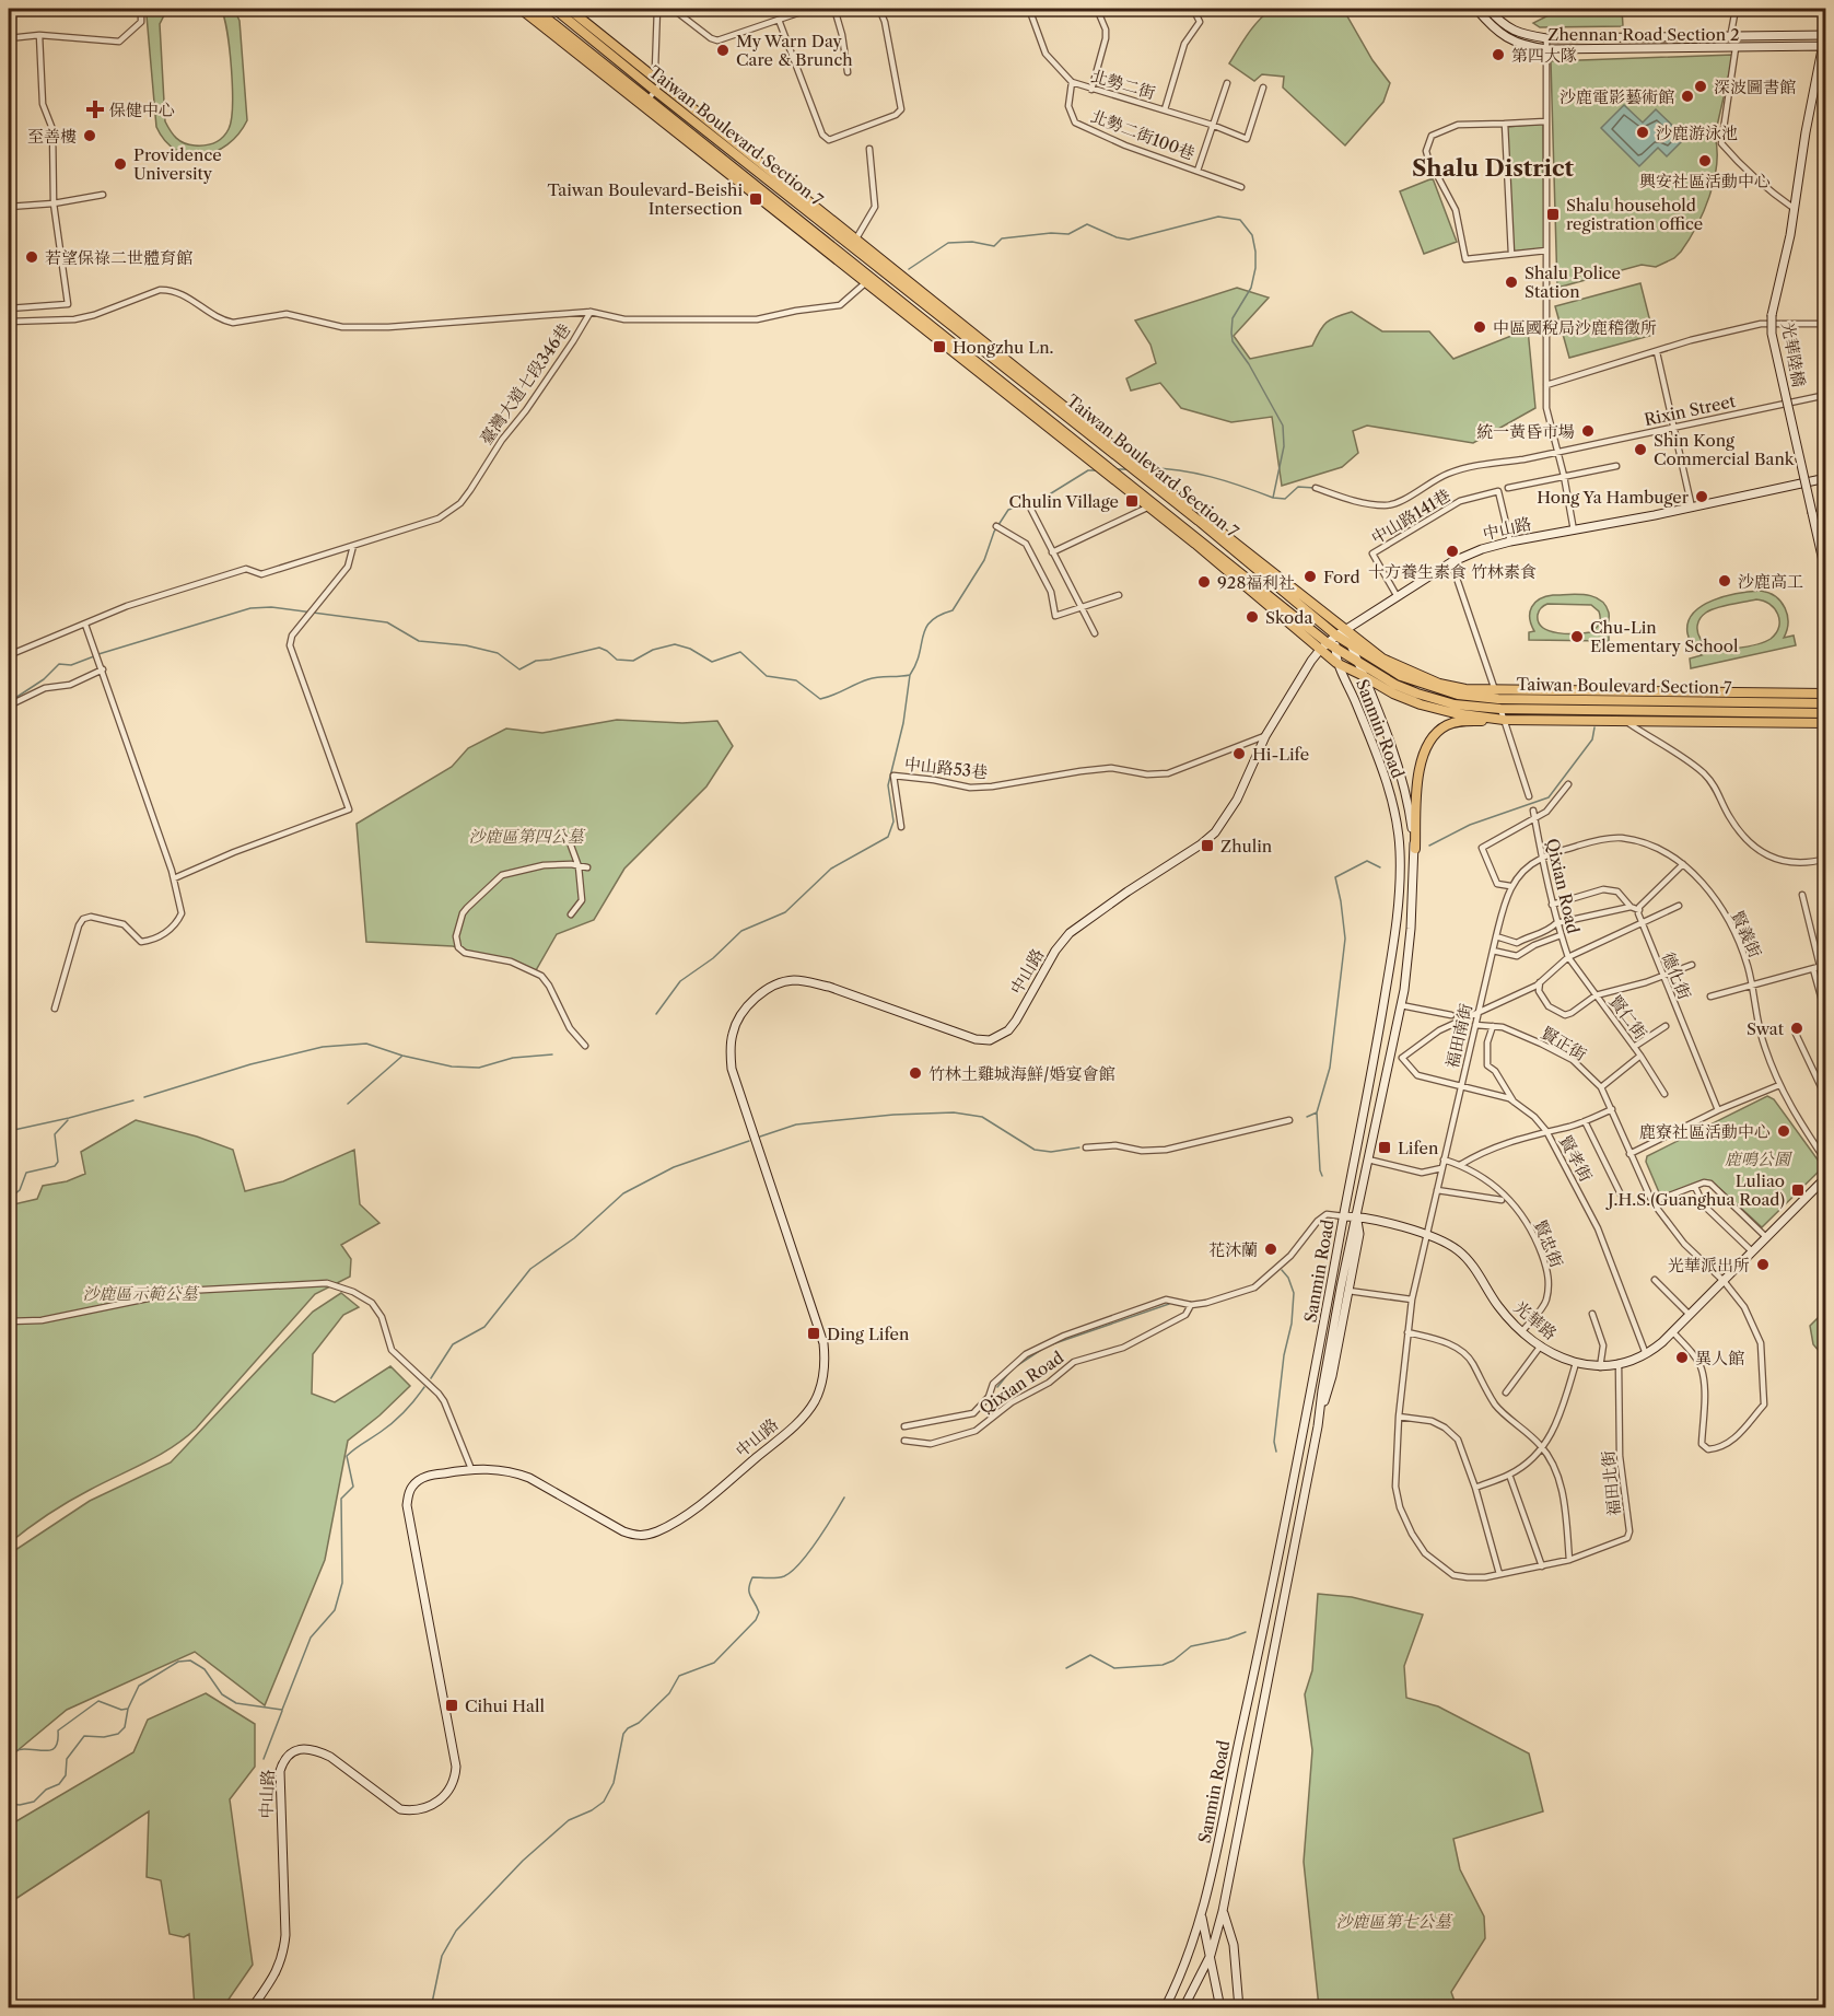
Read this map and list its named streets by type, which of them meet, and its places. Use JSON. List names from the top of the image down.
{
  "streets": {
    "main road": ["Taiwan Boulevard Section 7"],
    "street": [
      "Zhennan Road Section 2",
      "北勢二街",
      "北勢二街100巷",
      "光華陸橋",
      "臺灣大道七段346巷",
      "Rixin Street",
      "中山路141巷",
      "中山路",
      "Sanmin Road",
      "中山路53巷",
      "Qixian Road",
      "賢義街",
      "德化街",
      "賢仁街",
      "福田南街",
      "賢正街",
      "賢孝街",
      "賢忠街",
      "光華路",
      "福田北街"
    ]
  },
  "crossings": [
    ["Zhennan Road Section 2", "光華陸橋"],
    ["北勢二街", "北勢二街100巷"],
    ["Taiwan Boulevard Section 7", "中山路"],
    ["Taiwan Boulevard Section 7", "Sanmin Road"],
    ["中山路141巷", "中山路"],
    ["中山路", "Sanmin Road"],
    ["中山路", "中山路53巷"],
    ["Sanmin Road", "Qixian Road"],
    ["Sanmin Road", "光華路"],
    ["Qixian Road", "賢義街"],
    ["Qixian Road", "賢仁街"],
    ["Qixian Road", "福田南街"],
    ["Qixian Road", "賢孝街"],
    ["Qixian Road", "光華路"],
    ["福田南街", "賢正街"],
    ["福田南街", "賢孝街"],
    ["福田南街", "賢忠街"],
    ["福田南街", "光華路"],
    ["福田南街", "福田北街"],
    ["賢正街", "光華路"],
    ["賢孝街", "光華路"],
    ["賢忠街", "光華路"],
    ["光華路", "福田北街"]
  ],
  "districts": ["Shalu District"],
  "parks": [
    "沙鹿區第四公墓",
    "鹿鳴公園",
    "沙鹿區示範公墓",
    "沙鹿區第七公墓"
  ],
  "places": {
    "other": [
      "My Warn Day Care & Brunch",
      "第四大隊",
      "深波圖書館",
      "沙鹿電影藝術館",
      "沙鹿游泳池",
      "至善樓",
      "興安社區活動中心",
      "Providence University",
      "若望保祿二世體育館",
      "Shalu Police Station",
      "中區國稅局沙鹿稽徵所",
      "統一黃昏市場",
      "Shin Kong Commercial Bank",
      "Hong Ya Hambuger",
      "十方養生素食 竹林素食",
      "Ford",
      "沙鹿高工",
      "928福利社",
      "Skoda",
      "Chu-Lin Elementary School",
      "Hi-Life",
      "Swat",
      "竹林土雞城海鮮/婚宴會館",
      "鹿寮社區活動中心",
      "花沐蘭",
      "光華派出所",
      "異人館"
    ],
    "health": ["保健中心"],
    "transit": [
      "Taiwan Boulevard-Beishi Intersection",
      "Shalu household registration office",
      "Hongzhu Ln.",
      "Chulin Village",
      "Zhulin",
      "Lifen",
      "Luliao J.H.S.(Guanghua Road)",
      "Ding Lifen",
      "Cihui Hall"
    ]
  }
}
